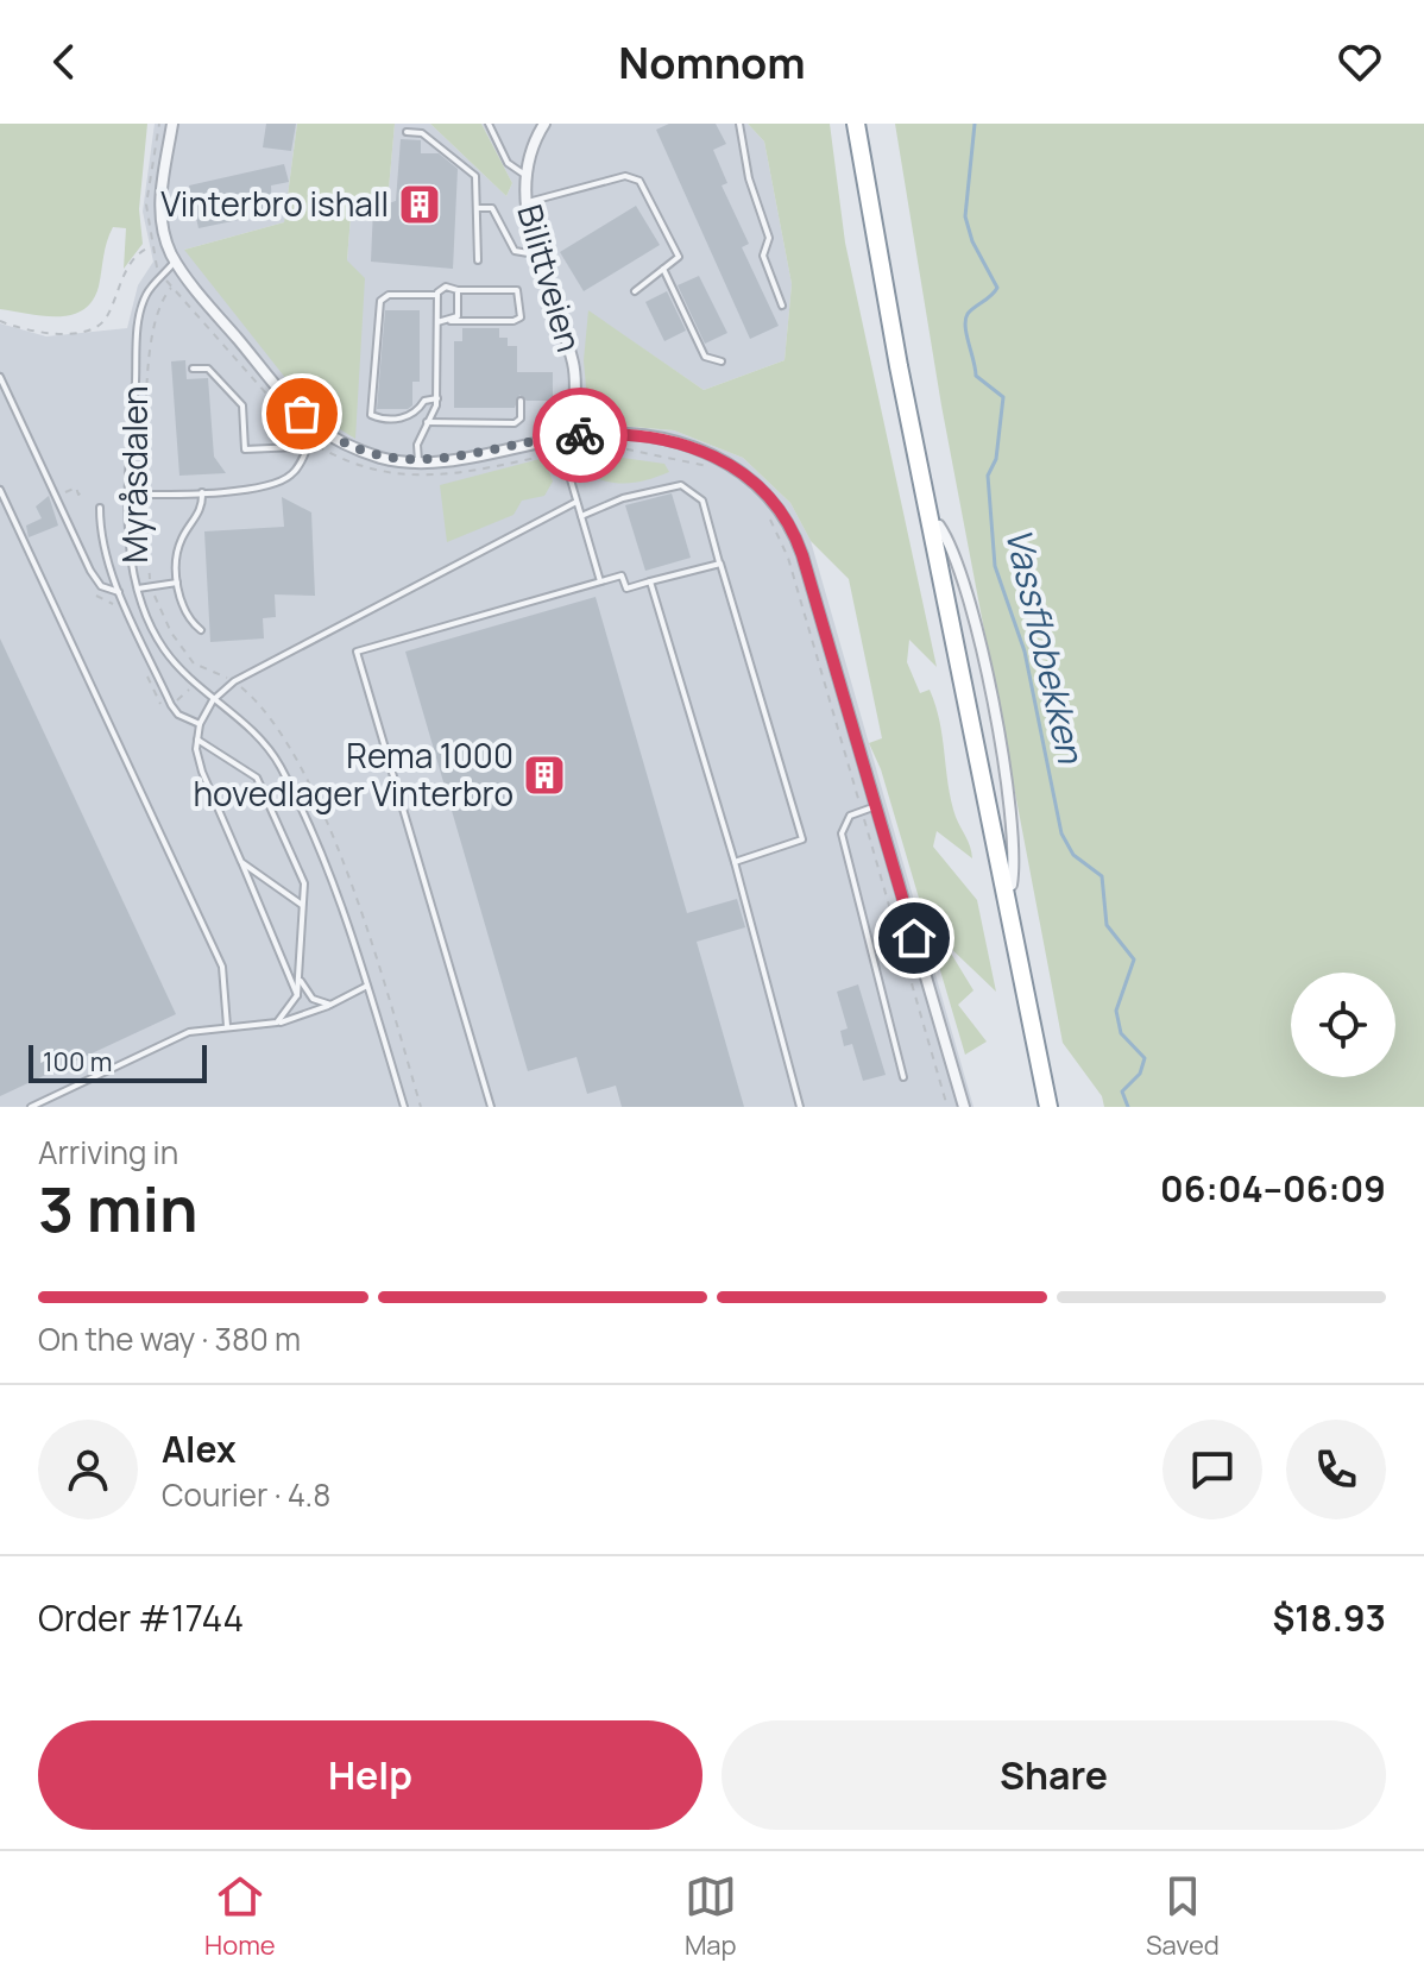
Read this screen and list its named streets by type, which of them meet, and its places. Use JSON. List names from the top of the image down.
{
  "streets": {
    "street": ["Bilittveien"],
    "lane": ["Myråsdalen"]
  },
  "water": ["Vassflobekken"],
  "places": {
    "building": ["Vinterbro ishall", "Rema 1000 hovedlager Vinterbro"]
  },
  "scale_bar": "100 m",
  "page": {
    "header": "Nomnom",
    "scale": "100 m",
    "heading": ["3 min", "Arriving in", "06:04–06:09"],
    "panel": [
      "Alex",
      "Courier · 4.8",
      "Order #1744",
      "$18.93"
    ],
    "bar": "On the way · 380 m",
    "buttons": ["Help", "Share"],
    "tabs": ["Home", "Map", "Saved"]
  }
}
